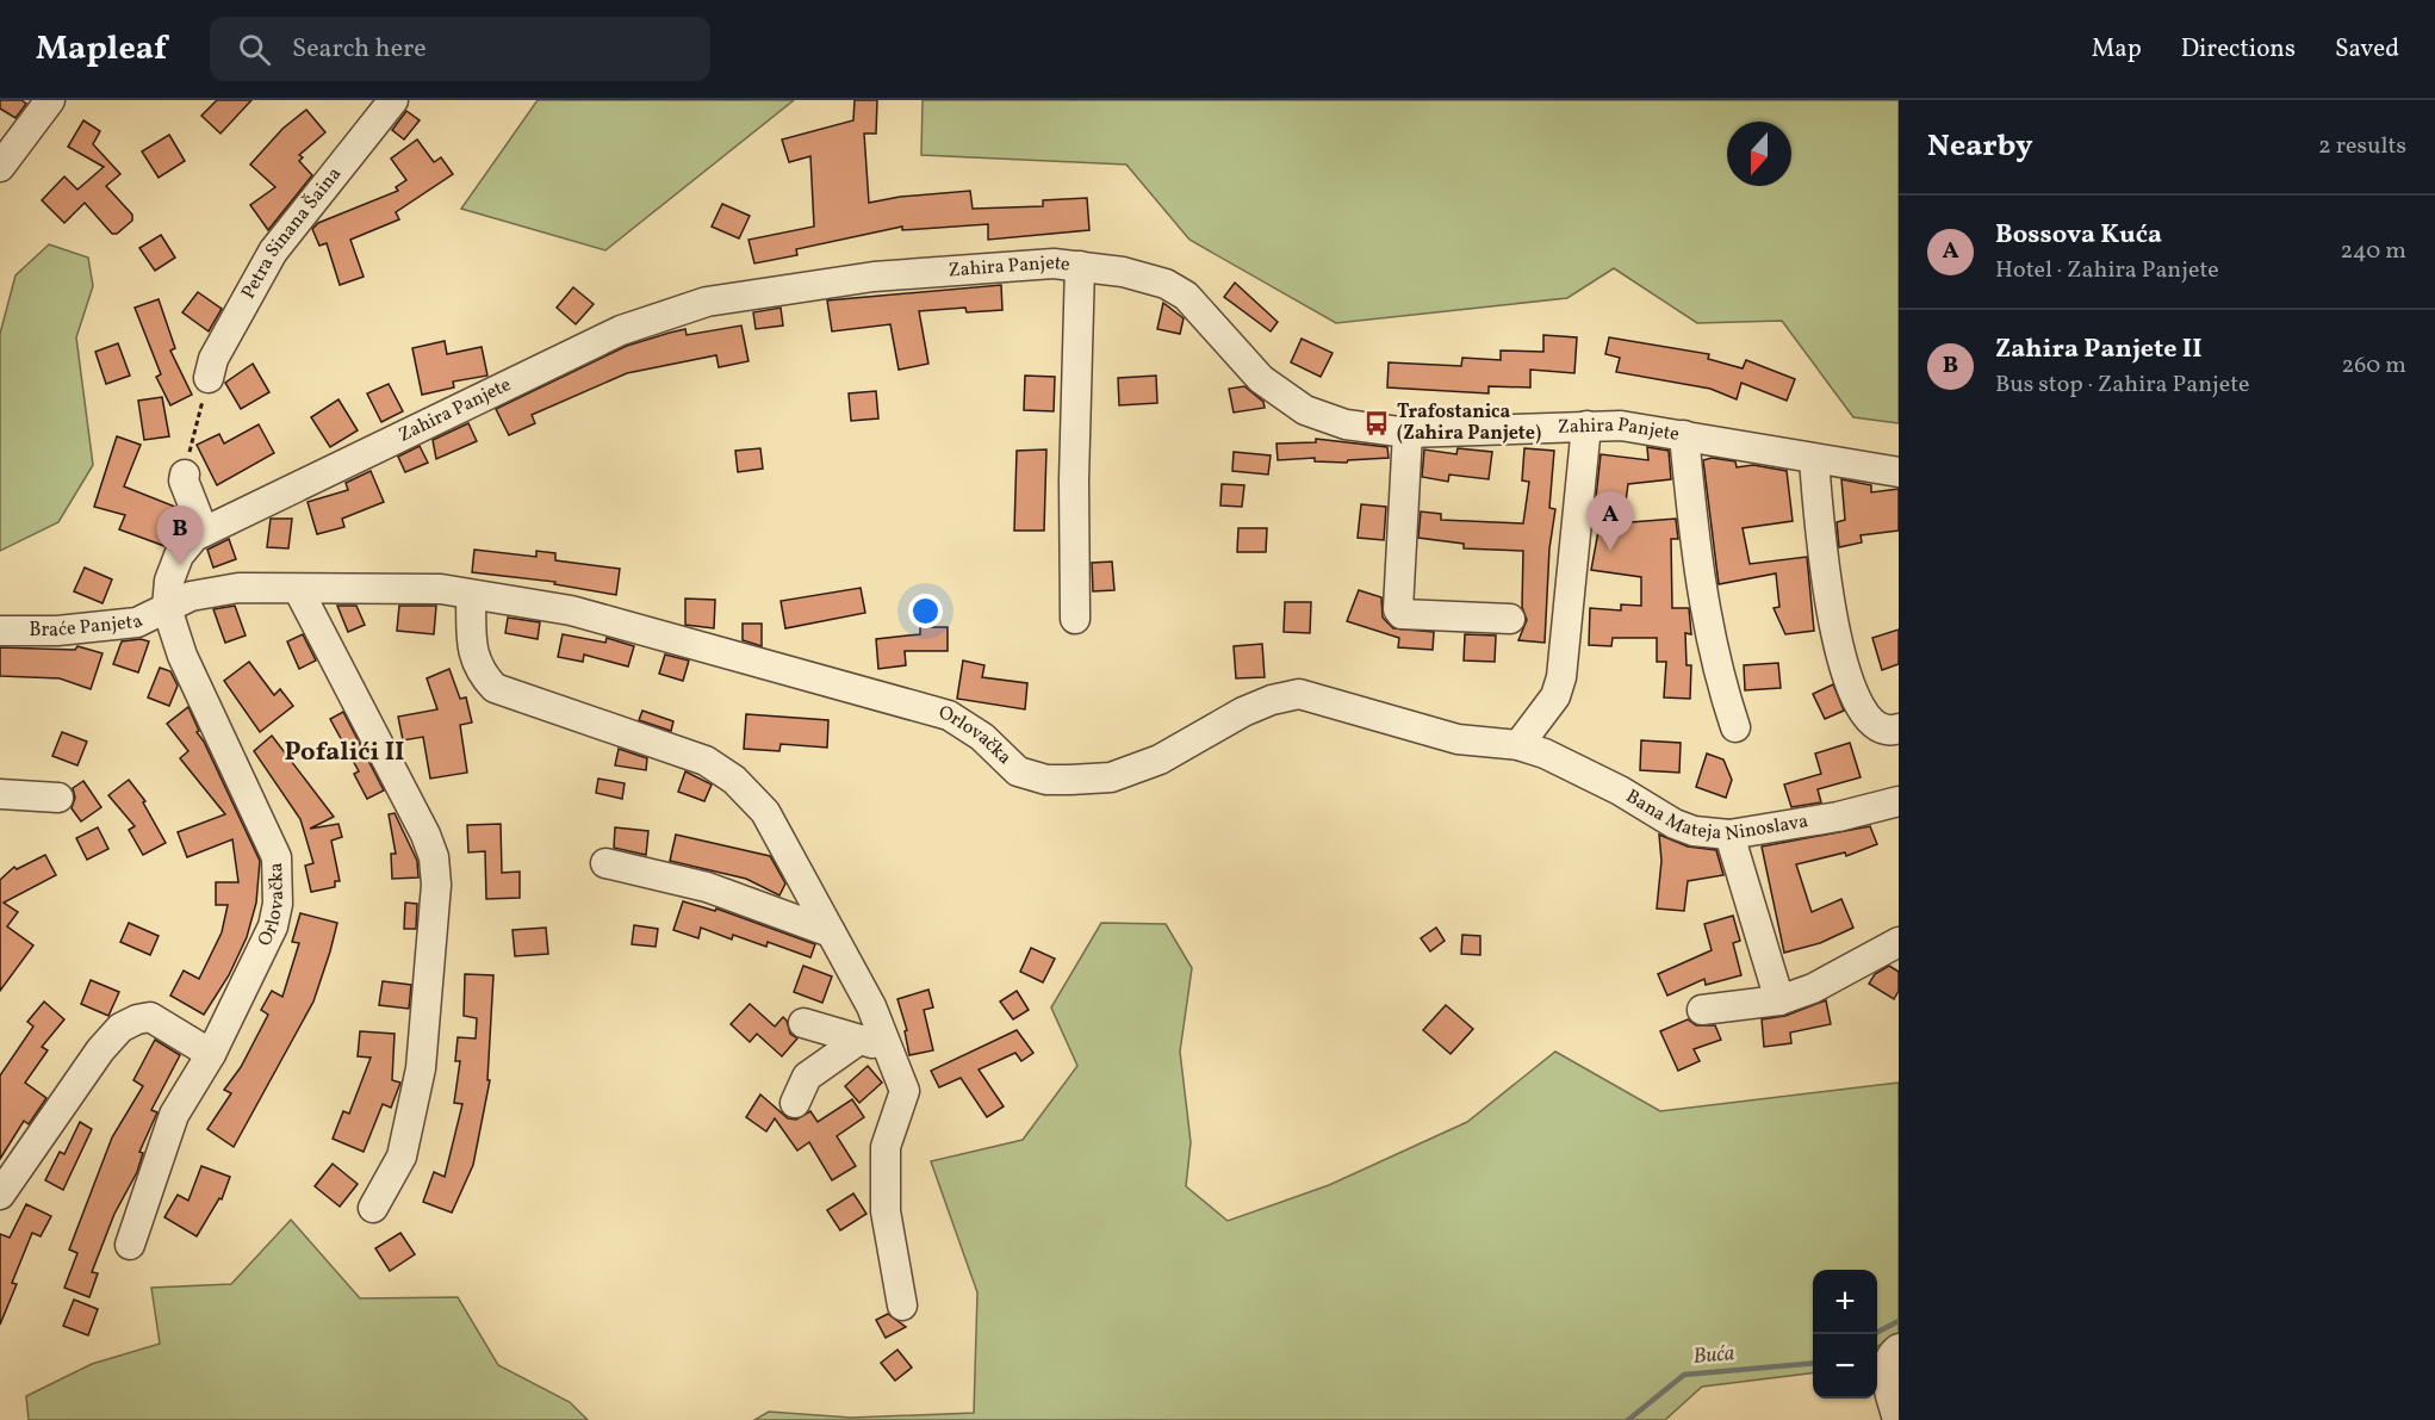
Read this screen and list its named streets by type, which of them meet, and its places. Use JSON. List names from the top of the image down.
{
  "streets": {
    "street": [
      "Petra Sinana Šaina",
      "Zahira Panjete",
      "Braće Panjeta",
      "Orlovačka",
      "Bana Mateja Ninoslava"
    ]
  },
  "crossings": [
    ["Zahira Panjete", "Braće Panjeta"],
    ["Zahira Panjete", "Orlovačka"],
    ["Braće Panjeta", "Orlovačka"],
    ["Orlovačka", "Bana Mateja Ninoslava"]
  ],
  "districts": ["Pofalići II"],
  "water": ["Buća"],
  "places": {
    "bus stop": ["Trafostanica (Zahira Panjete)"]
  },
  "north": "bottom",
  "page": {
    "header": "Mapleaf",
    "search": "Search here",
    "nav": ["Map", "Directions", "Saved"],
    "heading": ["Nearby", "2 results"],
    "list": [
      {
        "mark": "A",
        "name": "Bossova Kuća",
        "note": "Hotel · Zahira Panjete",
        "value": "240 m"
      },
      {
        "mark": "B",
        "name": "Zahira Panjete II",
        "note": "Bus stop · Zahira Panjete",
        "value": "260 m"
      }
    ],
    "pins": ["A", "B"],
    "map_buttons": ["+", "−"]
  }
}
